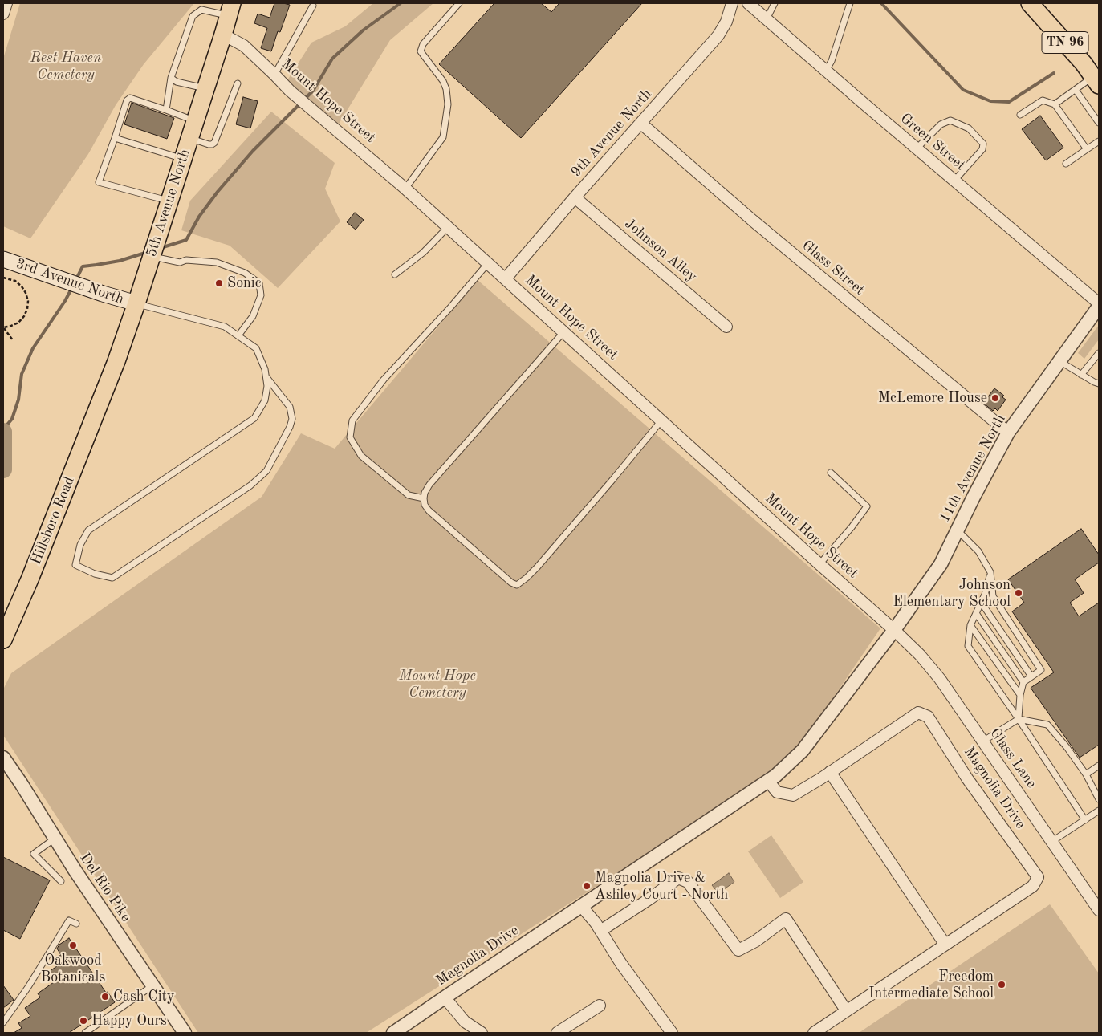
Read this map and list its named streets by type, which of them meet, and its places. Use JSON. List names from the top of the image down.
{
  "streets": {
    "main road": [
      "TN 96",
      "5th Avenue North",
      "3rd Avenue North",
      "Hillsboro Road"
    ],
    "street": [
      "Mount Hope Street",
      "9th Avenue North",
      "Green Street",
      "Johnson Alley",
      "Glass Street",
      "11th Avenue North",
      "Glass Lane",
      "Magnolia Drive",
      "Del Rio Pike"
    ]
  },
  "crossings": [
    ["Mount Hope Street", "9th Avenue North"],
    ["Mount Hope Street", "5th Avenue North"],
    ["Mount Hope Street", "11th Avenue North"],
    ["Mount Hope Street", "Glass Lane"],
    ["Mount Hope Street", "Magnolia Drive"],
    ["9th Avenue North", "Johnson Alley"],
    ["9th Avenue North", "Glass Street"],
    ["5th Avenue North", "3rd Avenue North"],
    ["5th Avenue North", "Hillsboro Road"],
    ["Glass Street", "11th Avenue North"],
    ["11th Avenue North", "Glass Lane"],
    ["11th Avenue North", "Magnolia Drive"],
    ["Glass Lane", "Magnolia Drive"]
  ],
  "parks": ["Rest Haven Cemetery", "Mount Hope Cemetery"],
  "places": [
    "Sonic",
    "McLemore House",
    "Johnson Elementary School",
    "Magnolia Drive & Ashley Court - North",
    "Oakwood Botanicals",
    "Freedom Intermediate School",
    "Cash City",
    "Happy Ours"
  ]
}
